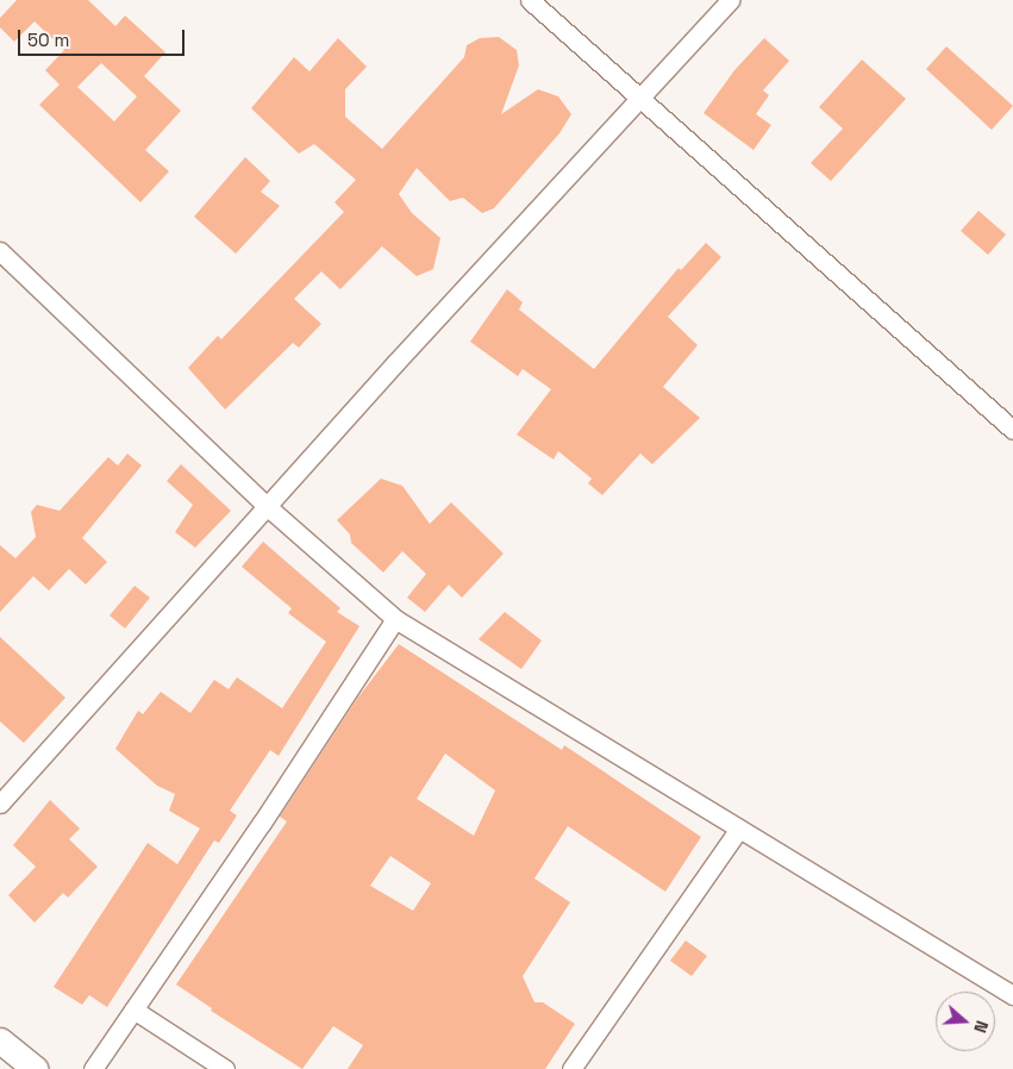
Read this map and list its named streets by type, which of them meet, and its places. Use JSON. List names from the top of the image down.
{
  "scale_bar": "50 m",
  "north": "right"
}
